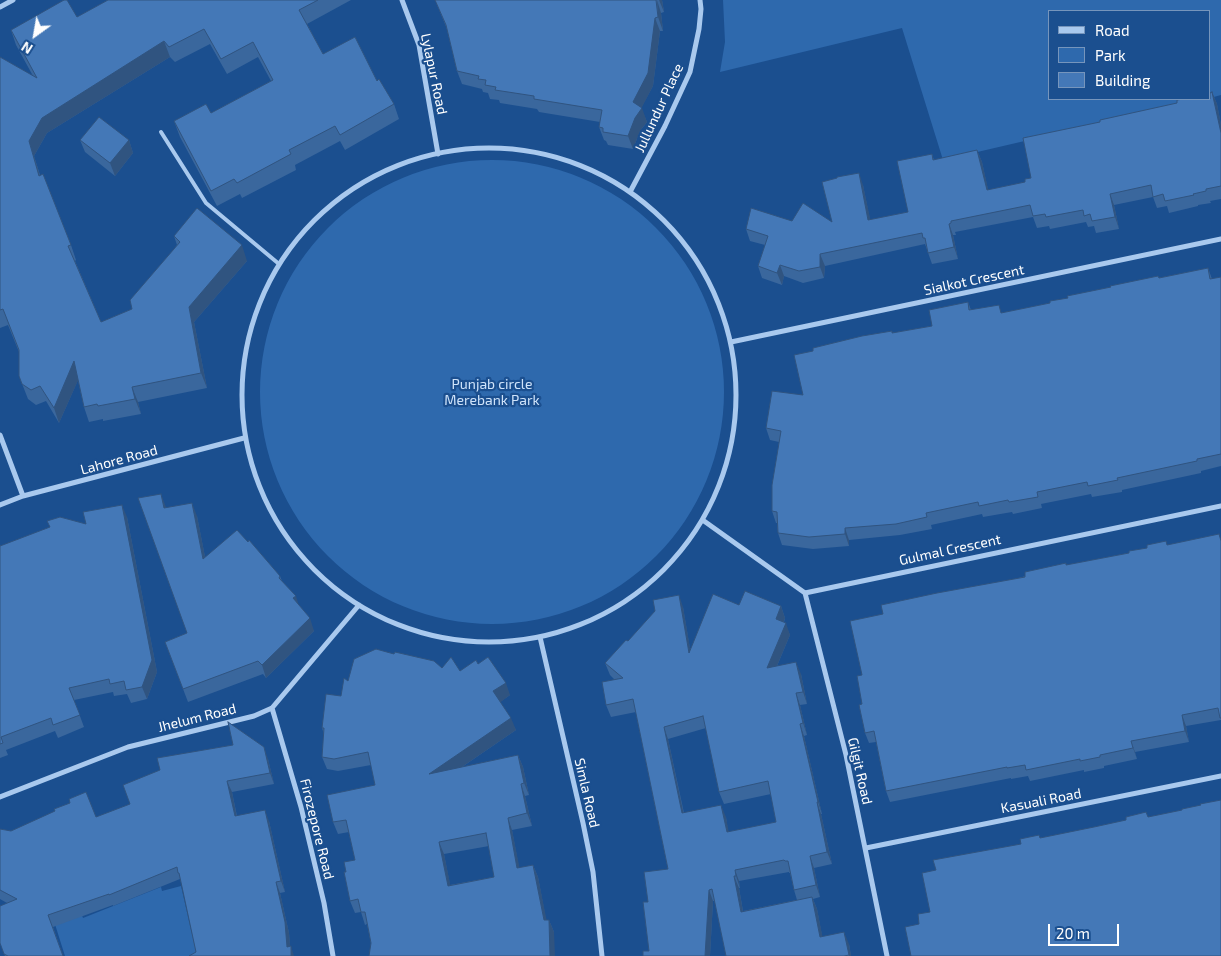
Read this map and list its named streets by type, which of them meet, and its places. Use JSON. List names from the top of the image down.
{
  "streets": {
    "street": [
      "Lylapur Road",
      "Jullundur Place",
      "Sialkot Crescent",
      "Lahore Road",
      "Gulmal Crescent",
      "Jhelum Road",
      "Gilgit Road",
      "Simla Road",
      "Kasuali Road",
      "Firozepore Road"
    ]
  },
  "crossings": [
    ["Gulmal Crescent", "Gilgit Road"],
    ["Jhelum Road", "Firozepore Road"],
    ["Gilgit Road", "Kasuali Road"]
  ],
  "parks": ["Punjab circle Merebank Park"],
  "legend": ["Road", "Park", "Building"],
  "scale_bar": "20 m",
  "north": "bottom left"
}
